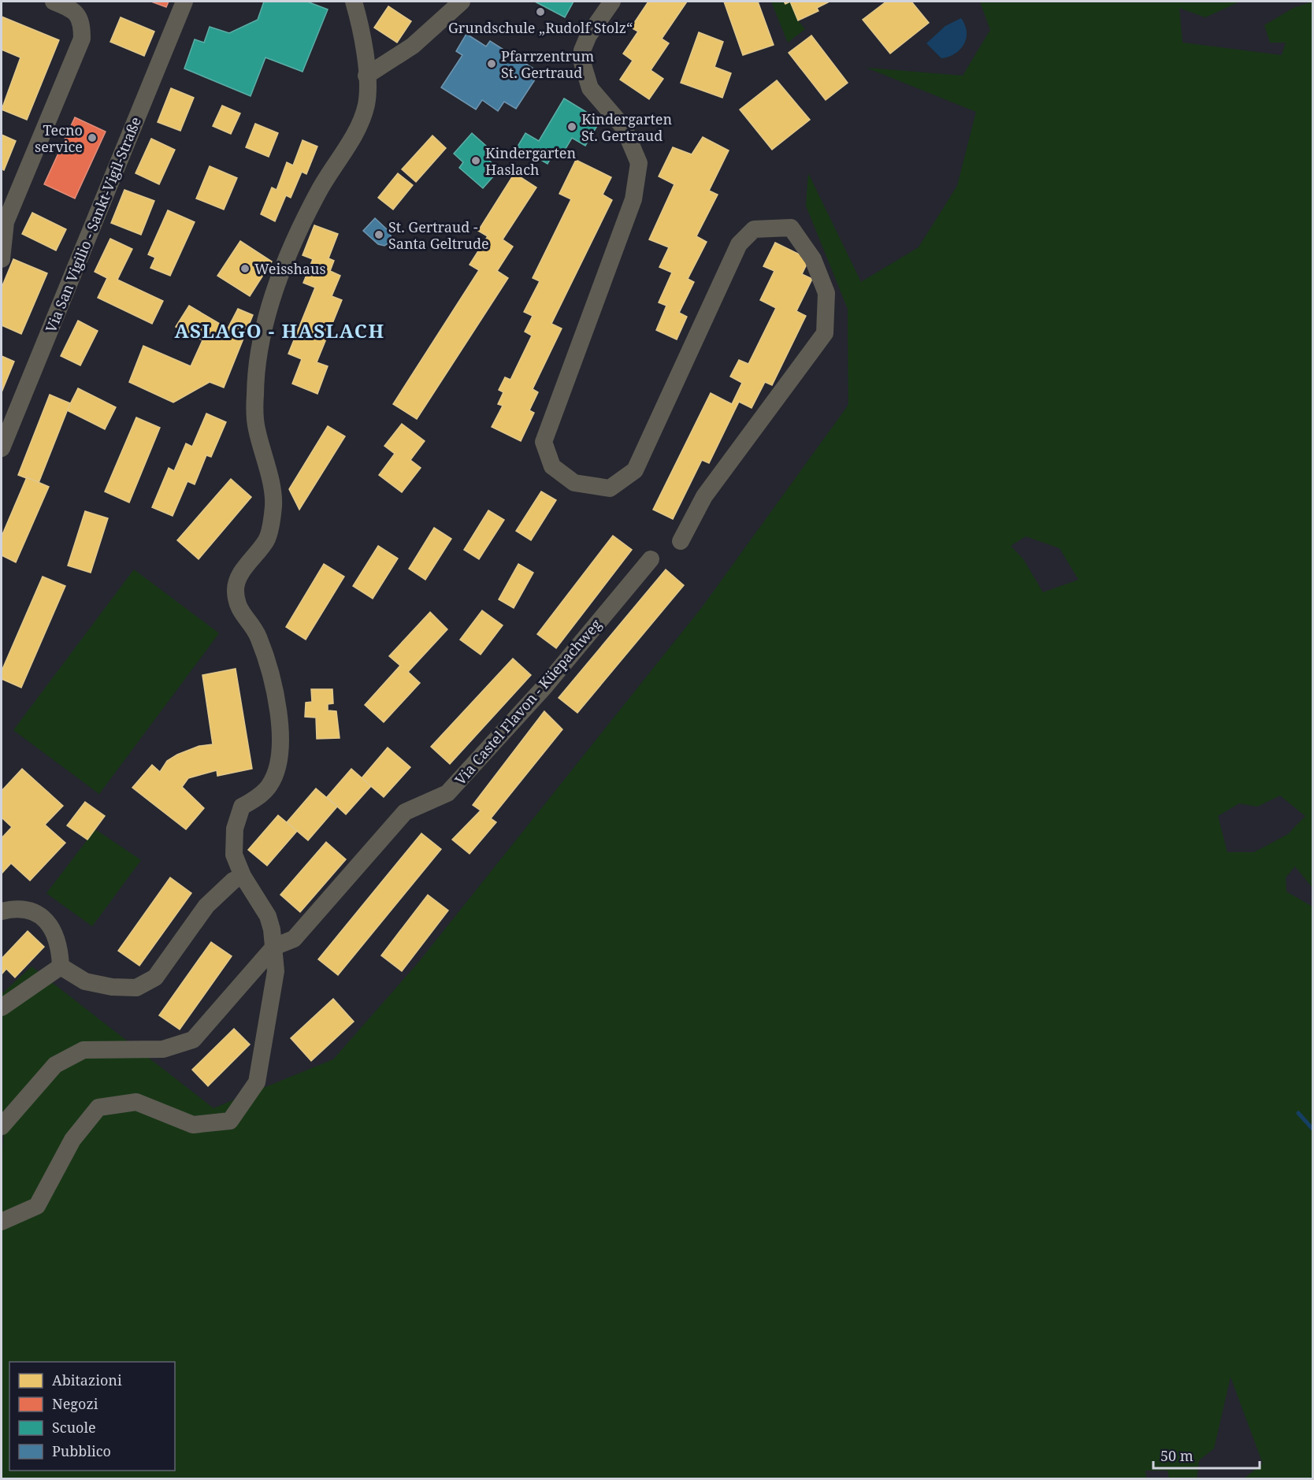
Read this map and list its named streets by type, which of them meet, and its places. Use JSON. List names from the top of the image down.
{
  "streets": {
    "street": ["Via San Vigilio - Sankt-Vigil-Straße", "Via Castel Flavon - Küepachweg"]
  },
  "districts": ["ASLAGO - HASLACH"],
  "places": [
    "Grundschule „Rudolf Stolz“",
    "Pfarrzentrum St. Gertraud",
    "Kindergarten St. Gertraud",
    "Tecno service",
    "Kindergarten Haslach",
    "St. Gertraud - Santa Geltrude",
    "Weisshaus"
  ],
  "legend": [
    "Abitazioni",
    "Negozi",
    "Scuole",
    "Pubblico"
  ],
  "scale_bar": "50 m"
}
